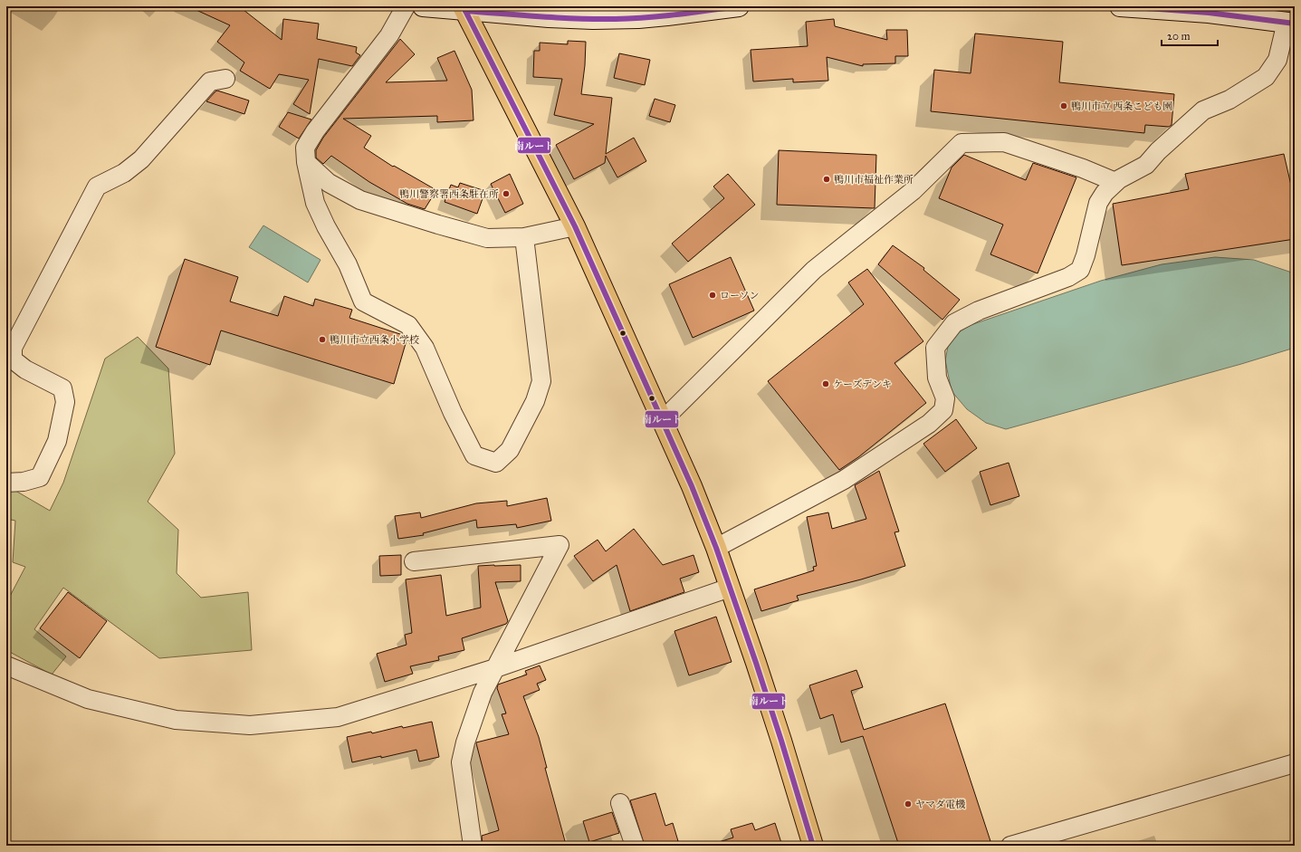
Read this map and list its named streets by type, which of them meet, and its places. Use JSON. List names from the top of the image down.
{
  "places": [
    "鴨川市立 西条こども園",
    "鴨川市福祉作業所",
    "鴨川警察署西条駐在所",
    "ローソン",
    "鴨川市立西条小学校",
    "ケーズデンキ",
    "ヤマダ電機"
  ],
  "lines": ["transit line 南ルート"],
  "scale_bar": "20 m"
}
